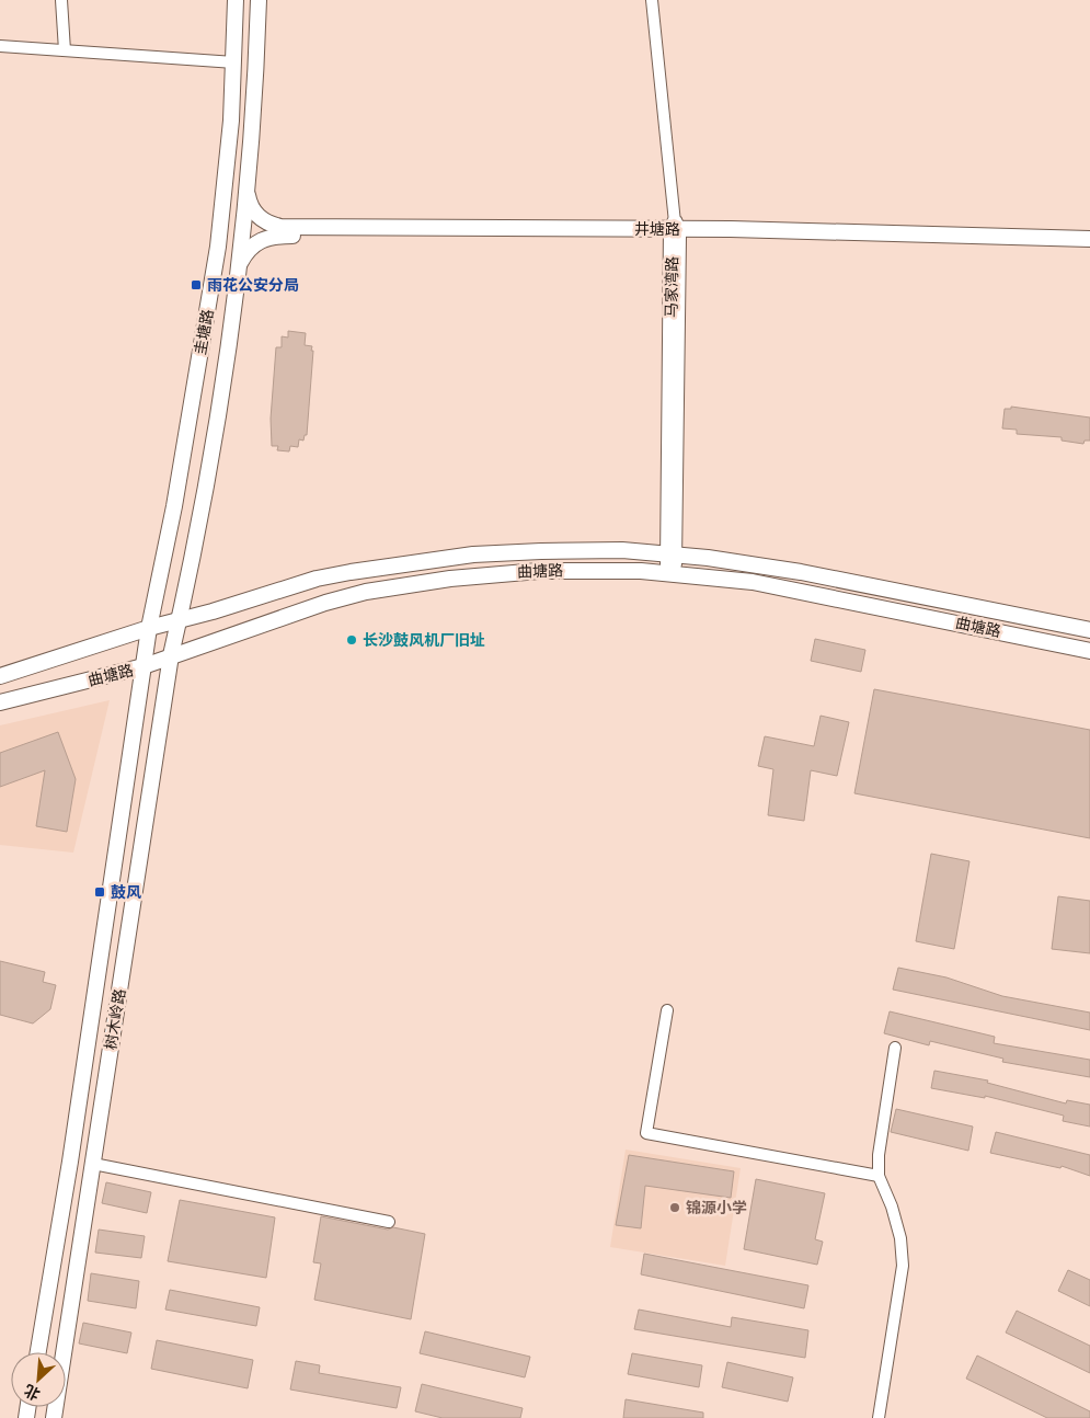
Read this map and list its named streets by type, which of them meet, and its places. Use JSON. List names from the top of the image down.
{
  "streets": {
    "main road": [
      "井塘路",
      "马家湾路",
      "圭塘路",
      "曲塘路",
      "树木岭路"
    ]
  },
  "crossings": [
    ["井塘路", "马家湾路"],
    ["井塘路", "圭塘路"],
    ["马家湾路", "曲塘路"],
    ["圭塘路", "曲塘路"],
    ["圭塘路", "树木岭路"],
    ["曲塘路", "树木岭路"]
  ],
  "places": {
    "transit": ["雨花公安分局", "鼓风"],
    "other": ["长沙鼓风机厂旧址", "锦源小学"]
  },
  "north": "bottom left"
}
